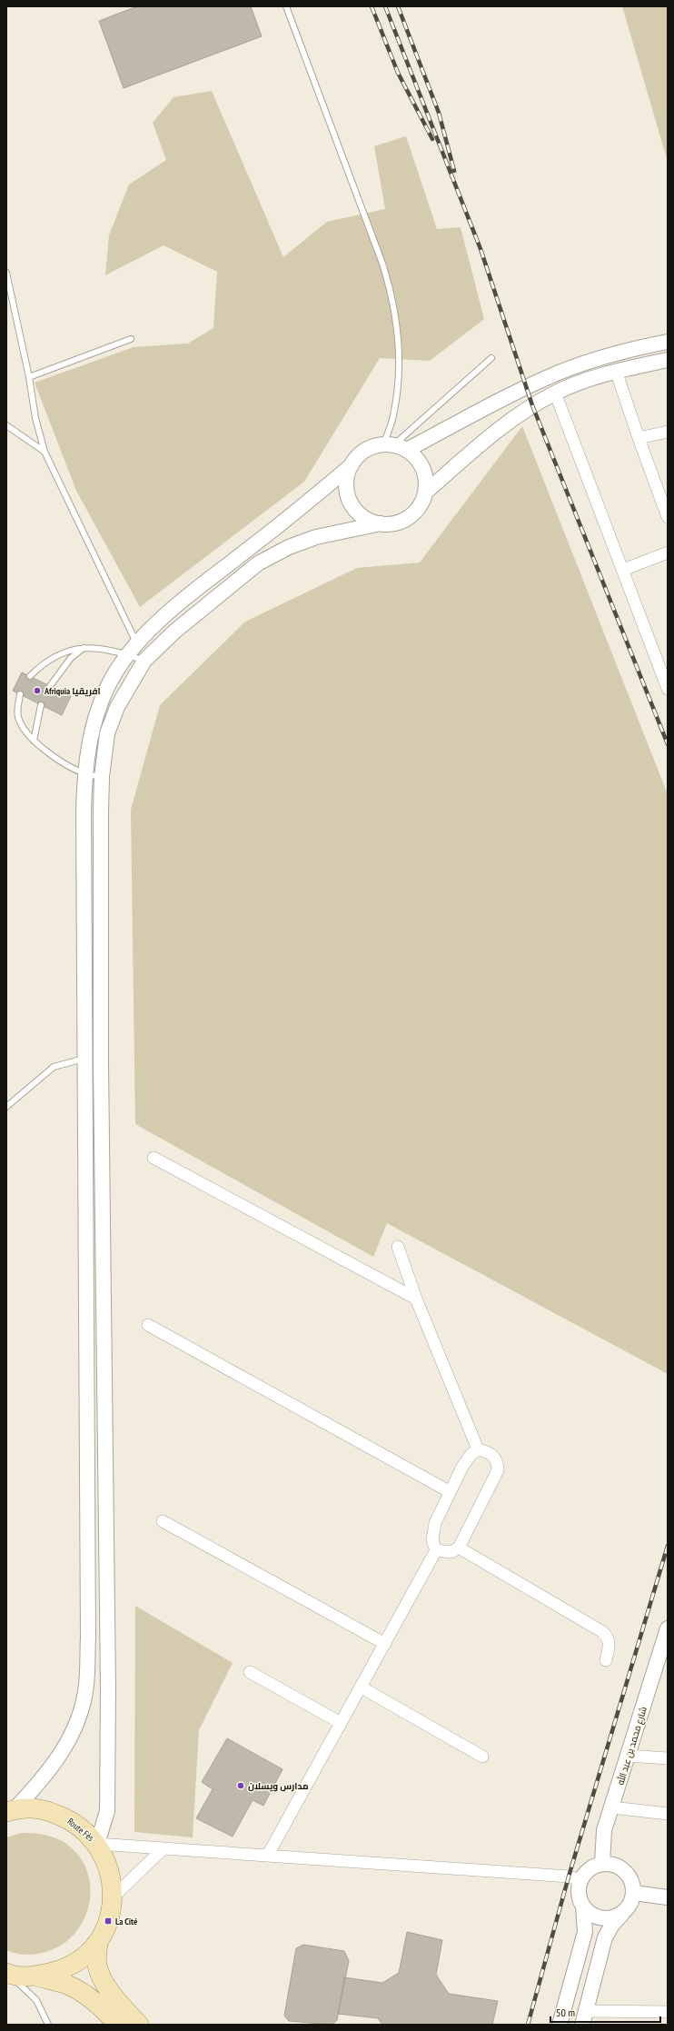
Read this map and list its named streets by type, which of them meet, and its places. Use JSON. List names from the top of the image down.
{
  "streets": {
    "main road": ["Route Fès"],
    "street": ["شارع محمد بن عبد الله"]
  },
  "places": {
    "other": ["Afriquia افريقيا", "مدارس ويسلان"],
    "transit": ["La Cité"]
  },
  "scale_bar": "50 m"
}
